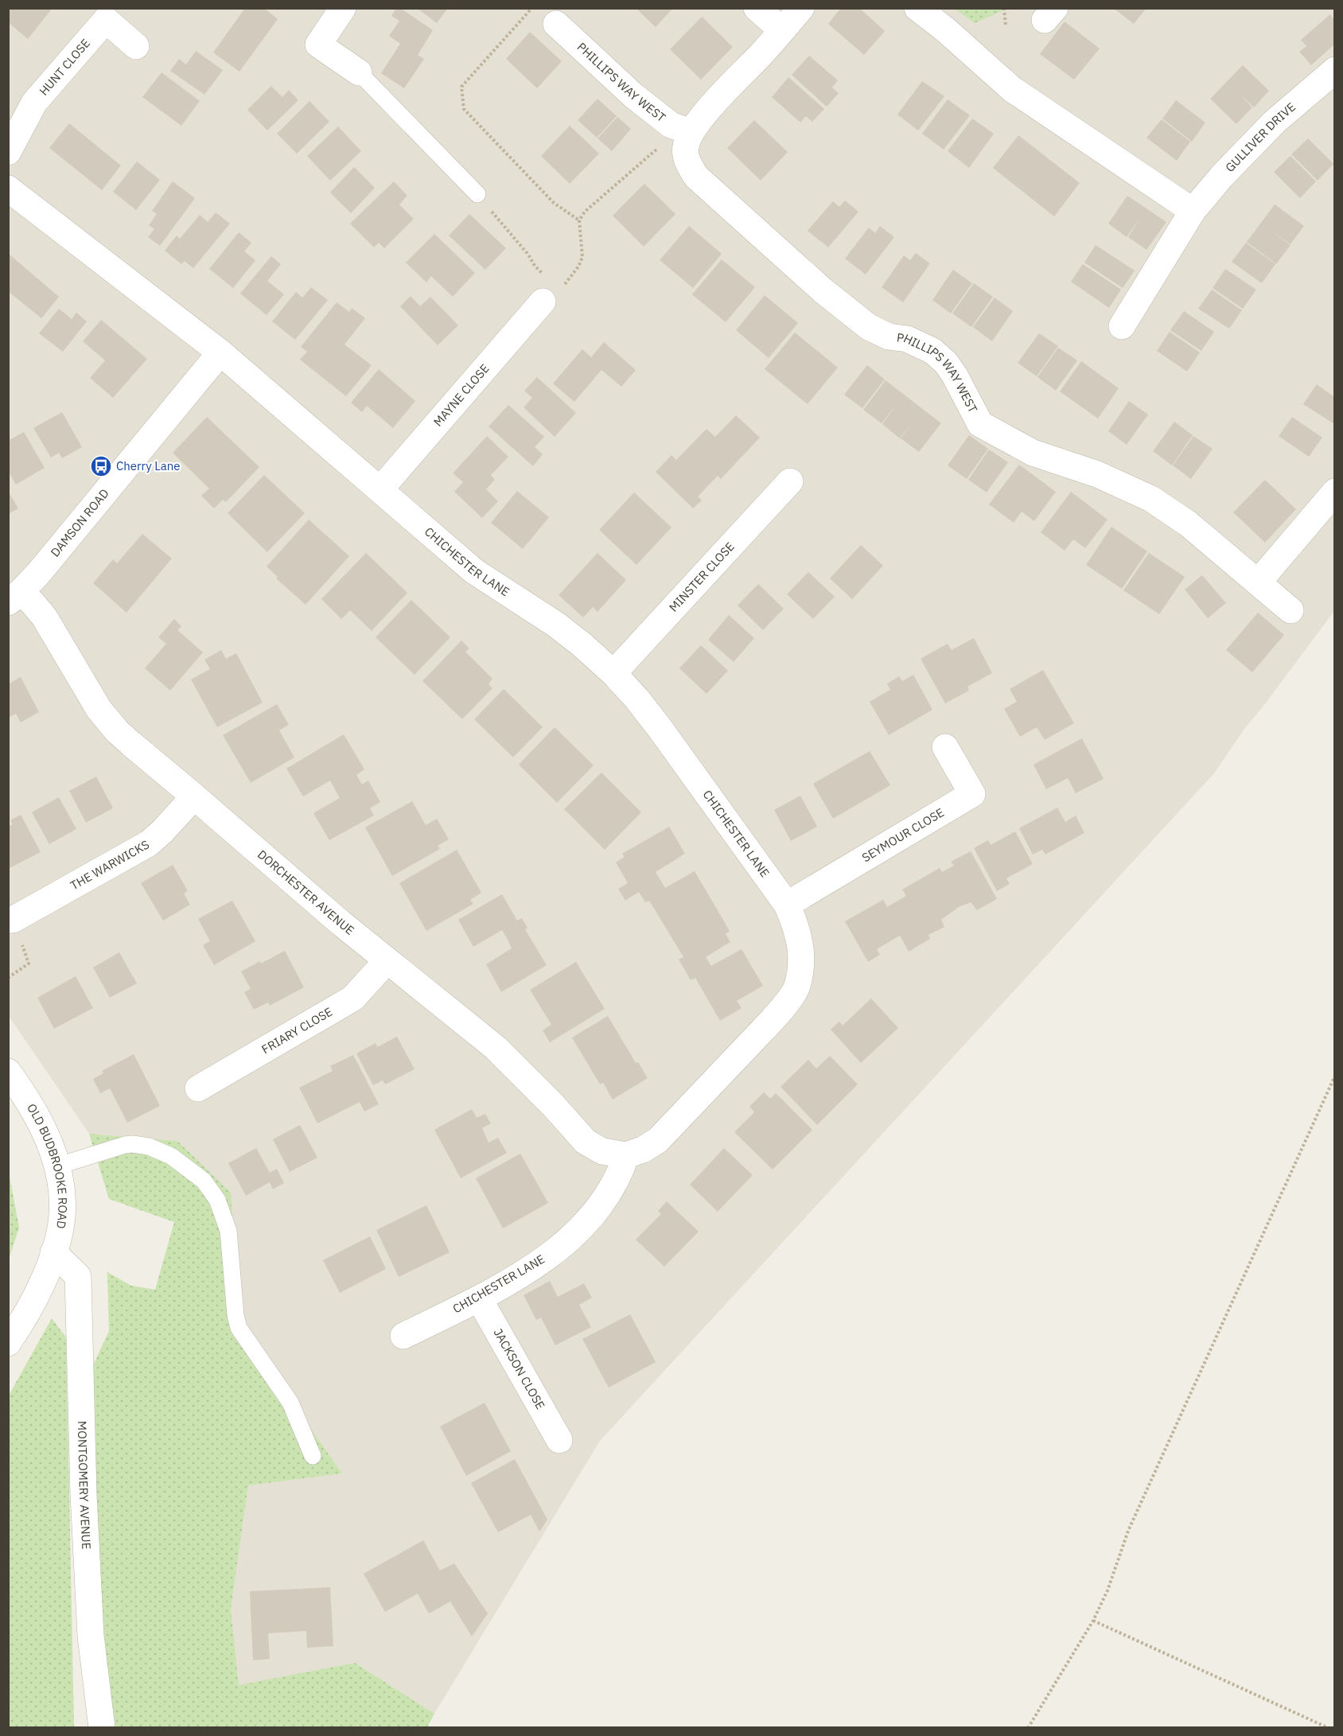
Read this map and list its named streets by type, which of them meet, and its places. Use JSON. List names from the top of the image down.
{
  "streets": {
    "street": [
      "HUNT CLOSE",
      "PHILLIPS WAY WEST",
      "GULLIVER DRIVE",
      "MAYNE CLOSE",
      "DAMSON ROAD",
      "CHICHESTER LANE",
      "MINSTER CLOSE",
      "SEYMOUR CLOSE",
      "THE WARWICKS",
      "DORCHESTER AVENUE",
      "FRIARY CLOSE",
      "OLD BUDBROOKE ROAD",
      "JACKSON CLOSE",
      "MONTGOMERY AVENUE"
    ]
  },
  "crossings": [
    ["MAYNE CLOSE", "CHICHESTER LANE"],
    ["DAMSON ROAD", "CHICHESTER LANE"],
    ["DAMSON ROAD", "DORCHESTER AVENUE"],
    ["CHICHESTER LANE", "MINSTER CLOSE"],
    ["CHICHESTER LANE", "SEYMOUR CLOSE"],
    ["CHICHESTER LANE", "DORCHESTER AVENUE"],
    ["CHICHESTER LANE", "JACKSON CLOSE"],
    ["THE WARWICKS", "DORCHESTER AVENUE"],
    ["DORCHESTER AVENUE", "FRIARY CLOSE"],
    ["OLD BUDBROOKE ROAD", "MONTGOMERY AVENUE"]
  ],
  "places": {
    "bus stop": ["Cherry Lane"]
  }
}
